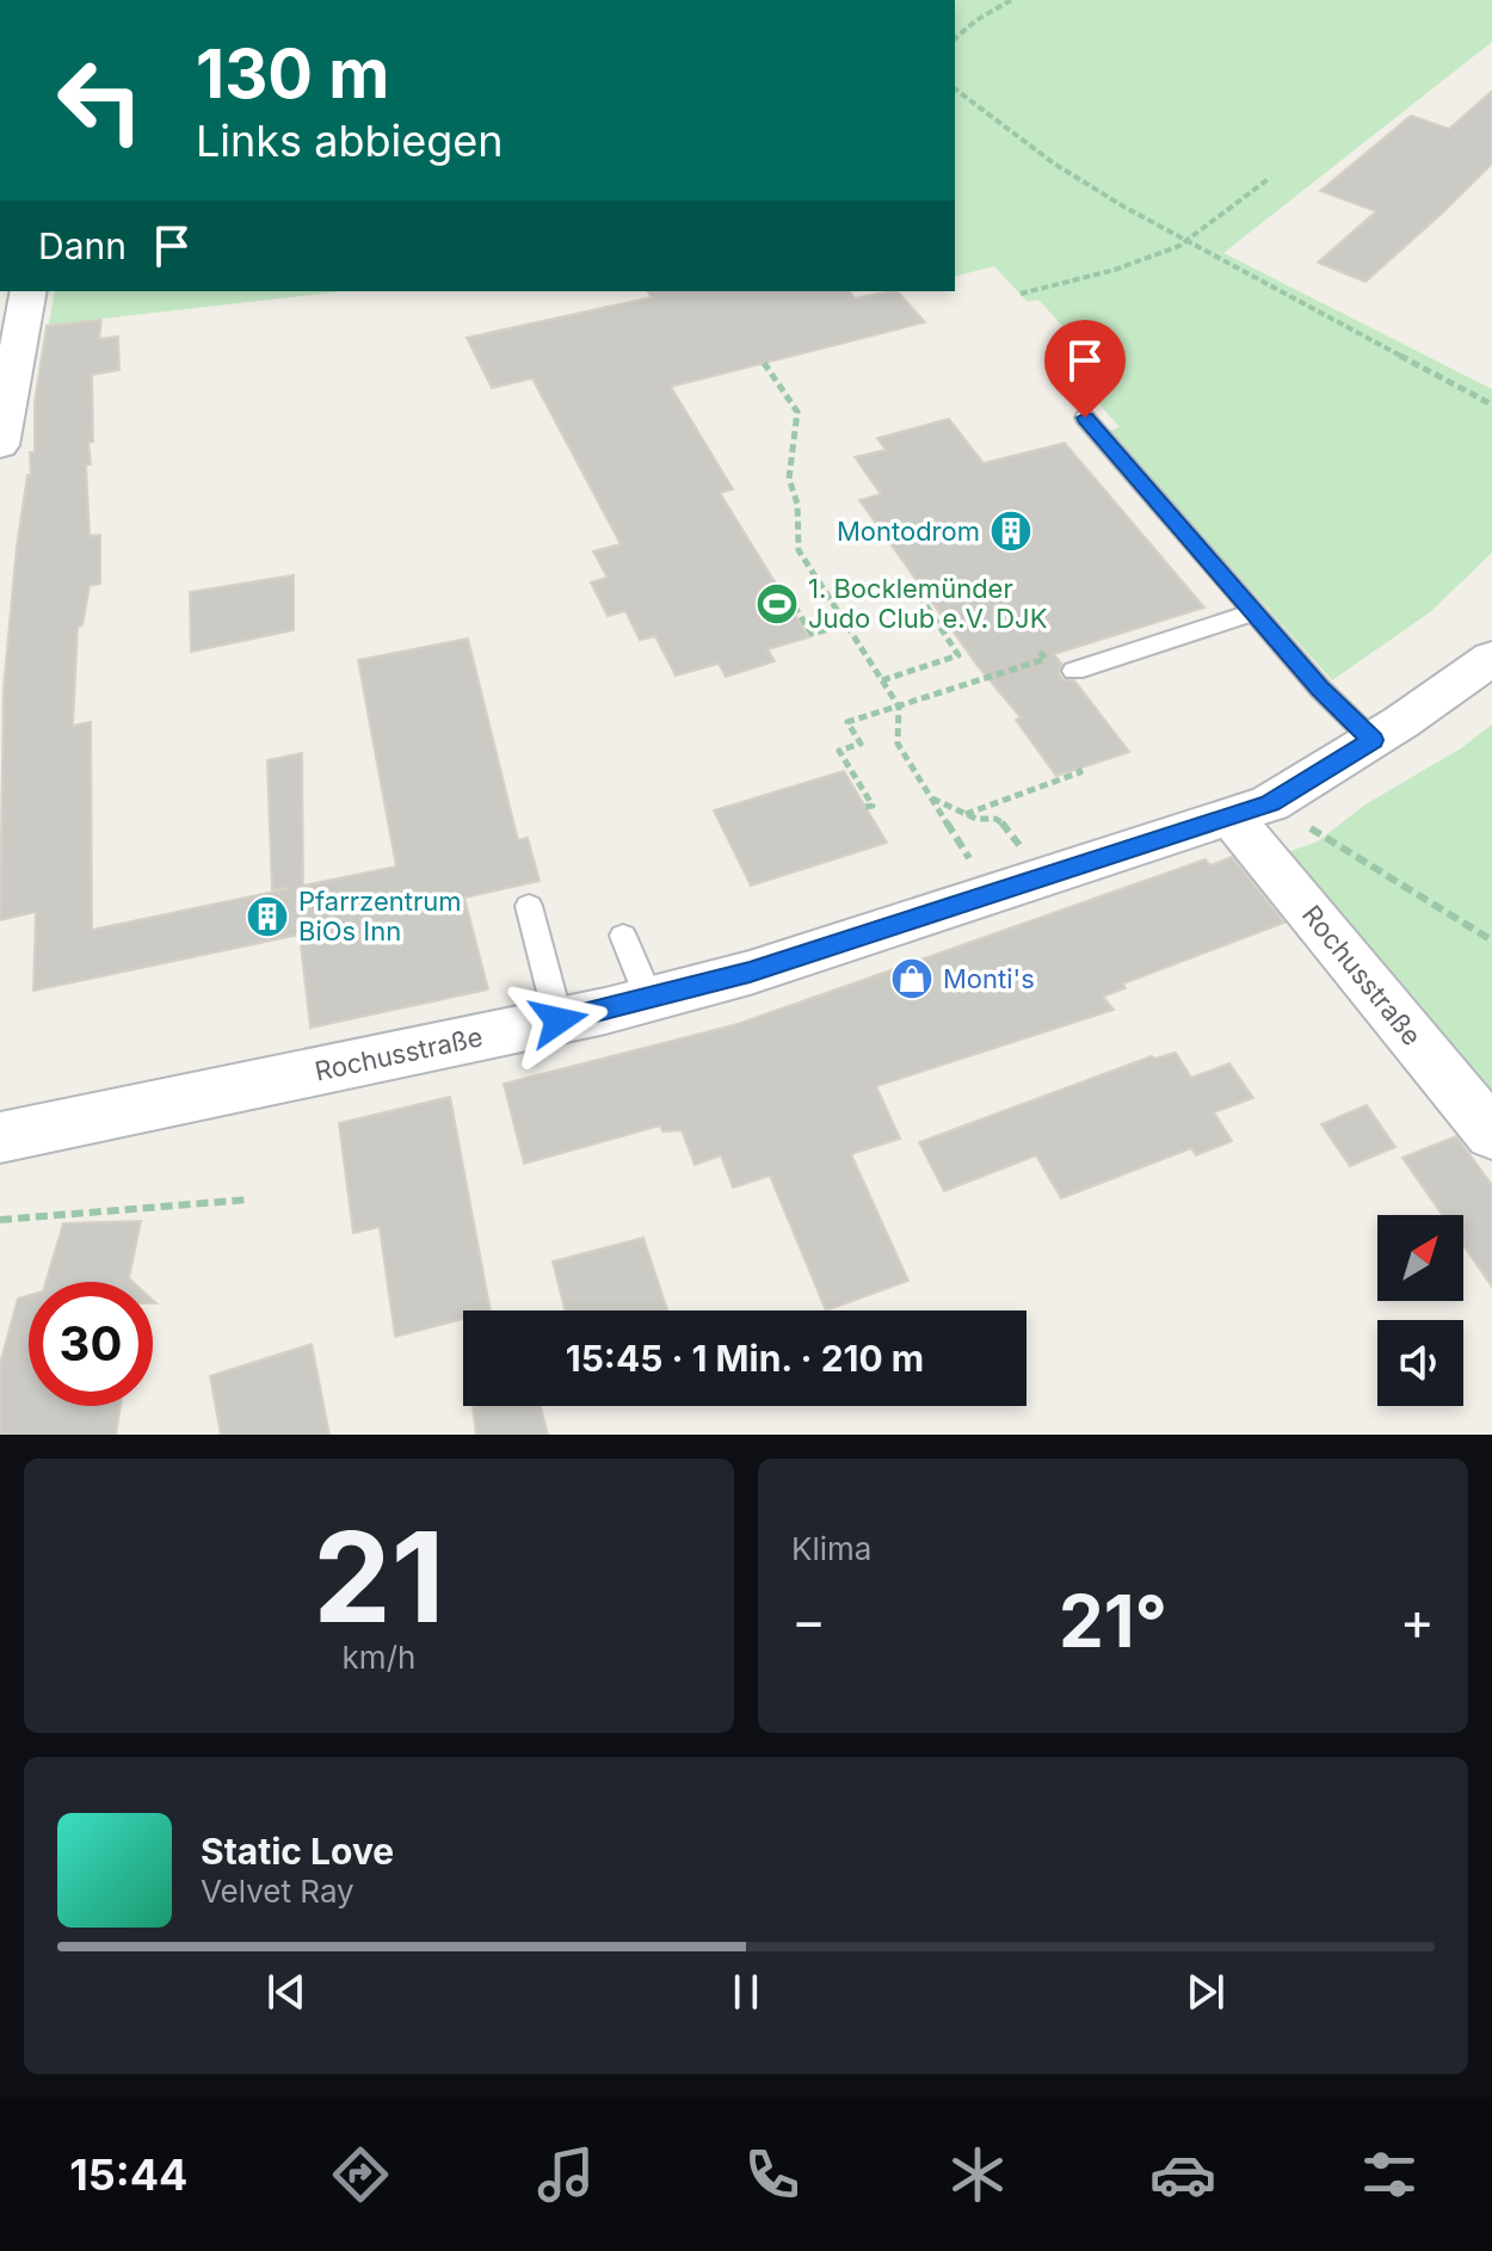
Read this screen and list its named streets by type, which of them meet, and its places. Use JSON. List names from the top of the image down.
{
  "streets": {
    "street": ["Rochusstraße"]
  },
  "places": {
    "building": ["Montodrom", "Pfarrzentrum BiOs Inn"],
    "sports": ["1. Bocklemünder Judo Club e.V. DJK"],
    "shop": ["Monti's"]
  },
  "north": "top right",
  "page": {
    "turn": ["130 m", "Links abbiegen"],
    "then": "Dann",
    "limit": "30",
    "trip": "15:45 · 1 Min. · 210 m",
    "tile": [
      ["21", "km/h"],
      "Klima"
    ],
    "heat": ["−", "21°", "+"],
    "song": ["Static Love", "Velvet Ray"],
    "tabs": "15:44"
  }
}
